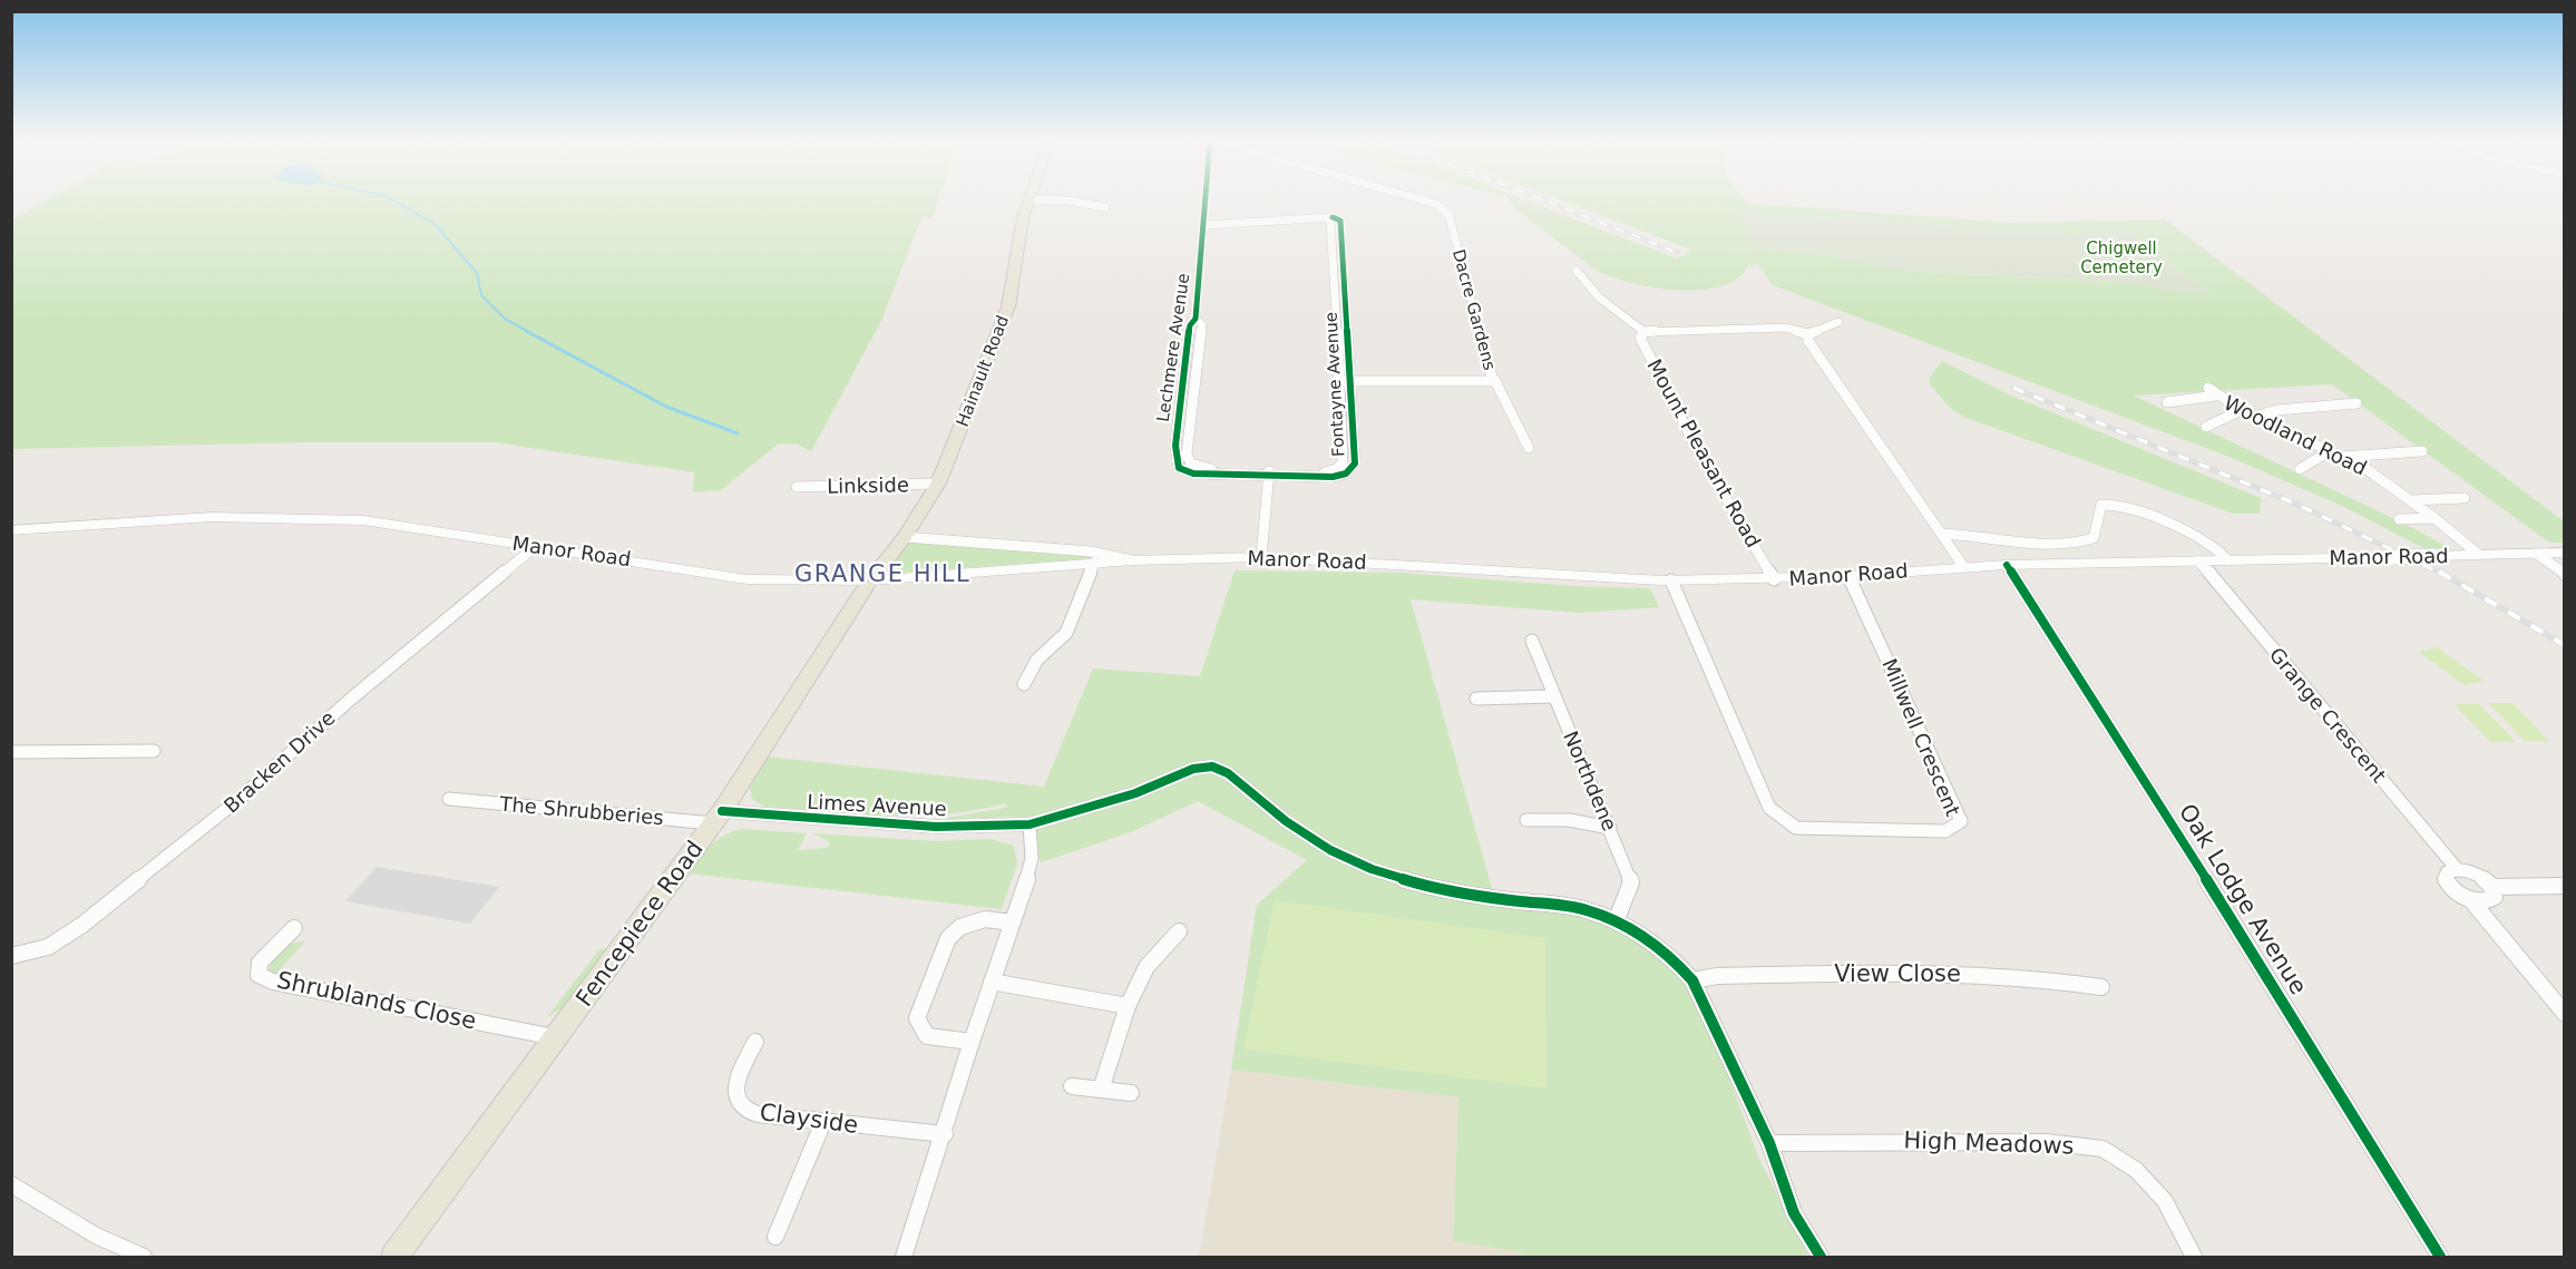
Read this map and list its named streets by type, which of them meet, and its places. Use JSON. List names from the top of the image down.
{
  "streets": {
    "main road": ["Hainault Road", "Manor Road", "Fencepiece Road"],
    "street": [
      "Dacre Gardens",
      "Lechmere Avenue",
      "Fontayne Avenue",
      "Woodland Road",
      "Mount Pleasant Road",
      "Linkside",
      "Grange Crescent",
      "Millwell Crescent",
      "Bracken Drive",
      "Northdene",
      "Limes Avenue",
      "The Shrubberies",
      "Oak Lodge Avenue",
      "View Close",
      "Shrublands Close",
      "Clayside",
      "High Meadows"
    ]
  },
  "crossings": [
    ["Lechmere Avenue", "Fontayne Avenue"],
    ["Hainault Road", "Linkside"],
    ["Hainault Road", "Manor Road"],
    ["Hainault Road", "Fencepiece Road"],
    ["Woodland Road", "Manor Road"],
    ["Mount Pleasant Road", "Manor Road"],
    ["Manor Road", "Grange Crescent"],
    ["Manor Road", "Millwell Crescent"],
    ["Manor Road", "Bracken Drive"],
    ["Manor Road", "Oak Lodge Avenue"],
    ["Manor Road", "Fencepiece Road"],
    ["Northdene", "Limes Avenue"],
    ["Limes Avenue", "The Shrubberies"],
    ["Limes Avenue", "Fencepiece Road"],
    ["The Shrubberies", "Fencepiece Road"],
    ["Fencepiece Road", "Shrublands Close"]
  ],
  "districts": ["GRANGE HILL"],
  "parks": ["Chigwell Cemetery"]
}
